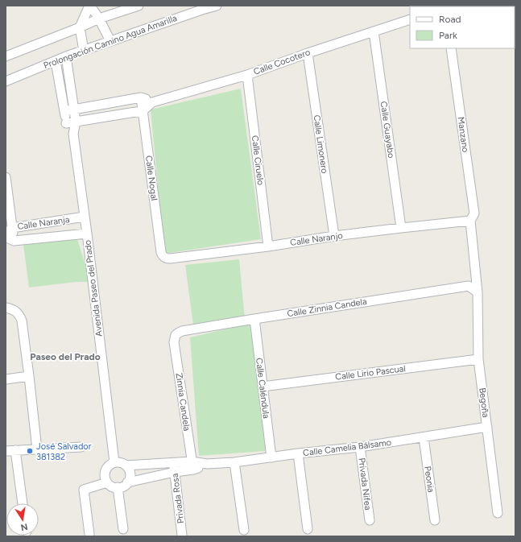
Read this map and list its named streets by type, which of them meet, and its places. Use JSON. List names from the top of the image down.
{
  "streets": {
    "street": [
      "Prolongación Camino Agua Amarilla",
      "Calle Cocotero",
      "Calle Guayabo",
      "Manzano",
      "Calle Limonero",
      "Calle Ciruelo",
      "Calle Nogal",
      "Calle Naranja",
      "Calle Naranjo",
      "Avenida Paseo del Prado",
      "Calle Zinnia Candela",
      "Calle Lirio Pascual",
      "Calle Caléndula",
      "Zinnia Candela",
      "Begoña",
      "Calle Camelia Bálsamo",
      "Peonia",
      "Privada Nifea",
      "Privada Rosa"
    ]
  },
  "crossings": [
    ["Prolongación Camino Agua Amarilla", "Avenida Paseo del Prado"],
    ["Calle Cocotero", "Calle Guayabo"],
    ["Calle Cocotero", "Calle Limonero"],
    ["Calle Cocotero", "Calle Ciruelo"],
    ["Calle Cocotero", "Calle Nogal"],
    ["Calle Guayabo", "Calle Naranjo"],
    ["Manzano", "Calle Naranjo"],
    ["Manzano", "Calle Zinnia Candela"],
    ["Manzano", "Begoña"],
    ["Calle Limonero", "Calle Naranjo"],
    ["Calle Ciruelo", "Calle Naranjo"],
    ["Calle Nogal", "Calle Naranjo"],
    ["Calle Naranja", "Avenida Paseo del Prado"],
    ["Avenida Paseo del Prado", "Calle Camelia Bálsamo"],
    ["Calle Zinnia Candela", "Calle Caléndula"],
    ["Calle Zinnia Candela", "Zinnia Candela"],
    ["Calle Zinnia Candela", "Begoña"],
    ["Calle Lirio Pascual", "Calle Caléndula"],
    ["Calle Lirio Pascual", "Begoña"],
    ["Calle Caléndula", "Calle Camelia Bálsamo"],
    ["Zinnia Candela", "Calle Camelia Bálsamo"],
    ["Begoña", "Calle Camelia Bálsamo"],
    ["Calle Camelia Bálsamo", "Peonia"],
    ["Calle Camelia Bálsamo", "Privada Nifea"],
    ["Calle Camelia Bálsamo", "Privada Rosa"]
  ],
  "districts": ["Paseo del Prado"],
  "places": ["José Salvador 381382"],
  "legend": ["Road", "Park"],
  "north": "bottom"
}
